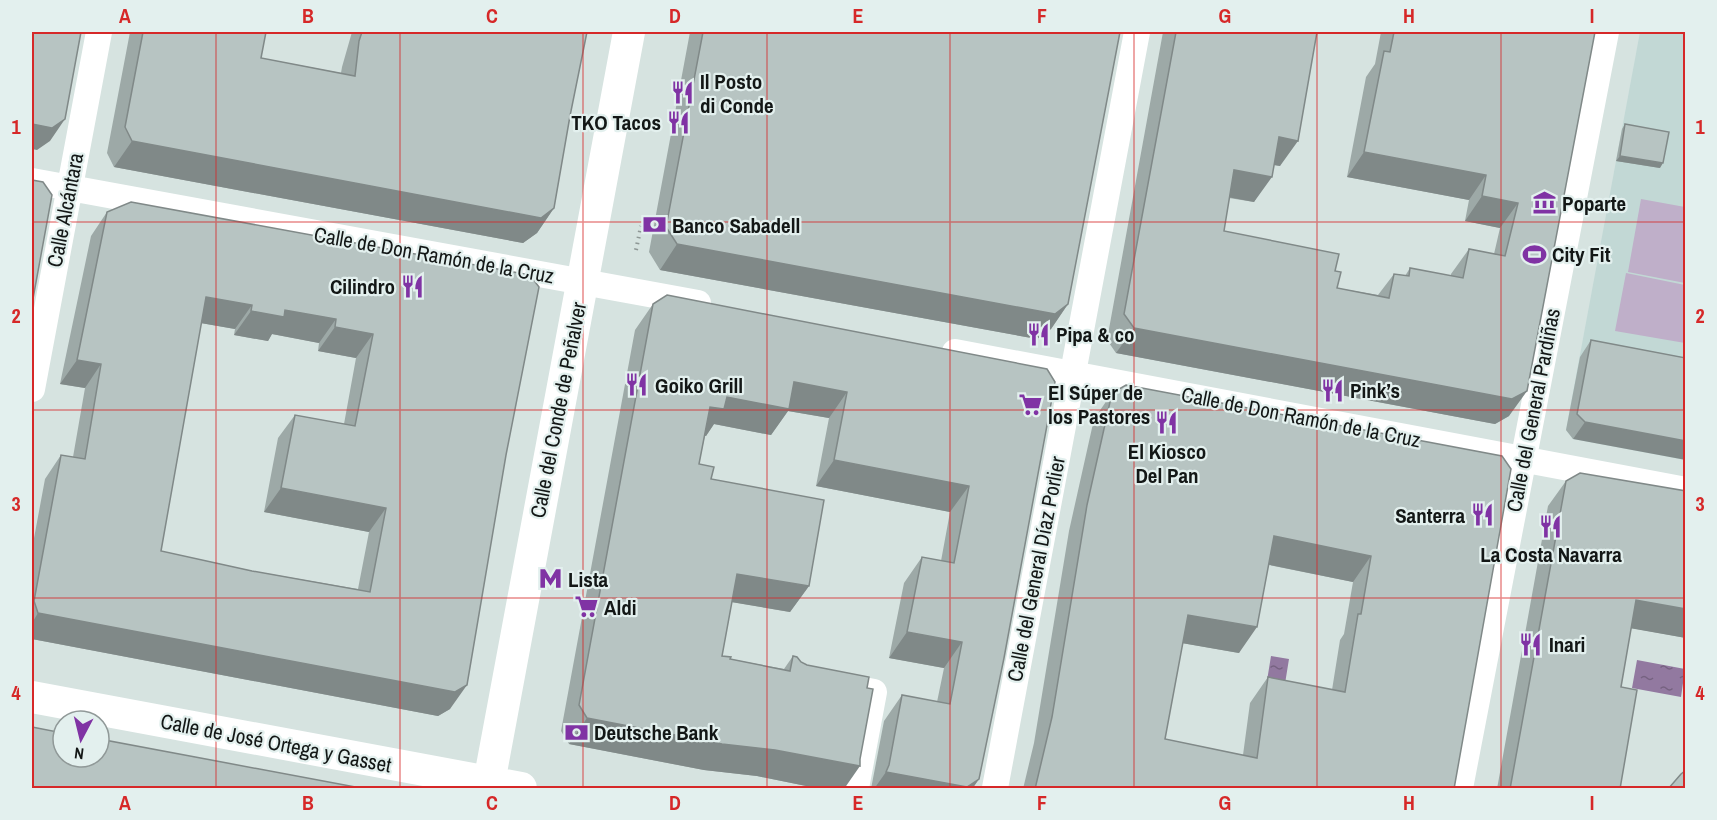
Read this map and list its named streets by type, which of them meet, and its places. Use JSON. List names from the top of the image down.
{
  "streets": {
    "street": [
      "Calle Alcántara",
      "Calle de Don Ramón de la Cruz",
      "Calle del Conde de Peñalver",
      "Calle del General Pardiñas",
      "Calle del General Díaz Porlier",
      "Calle de José Ortega y Gasset"
    ]
  },
  "crossings": [
    ["Calle Alcántara", "Calle de Don Ramón de la Cruz"],
    ["Calle de Don Ramón de la Cruz", "Calle del Conde de Peñalver"],
    ["Calle de Don Ramón de la Cruz", "Calle del General Pardiñas"],
    ["Calle de Don Ramón de la Cruz", "Calle del General Díaz Porlier"],
    ["Calle del Conde de Peñalver", "Calle de José Ortega y Gasset"]
  ],
  "places": {
    "restaurant": [
      "Il Posto di Conde",
      "TKO Tacos",
      "Cilindro",
      "Pipa & co",
      "Goiko Grill",
      "Pink’s",
      "El Kiosco Del Pan",
      "Santerra",
      "La Costa Navarra",
      "Inari"
    ],
    "museum": ["Poparte"],
    "bank": ["Banco Sabadell", "Deutsche Bank"],
    "sports": ["City Fit"],
    "supermarket": ["El Súper de los Pastores", "Aldi"],
    "metro station": ["Lista"]
  },
  "north": "bottom",
  "grid": {
    "columns": [
      "A",
      "B",
      "C",
      "D",
      "E",
      "F",
      "G",
      "H",
      "I"
    ],
    "rows": [
      "1",
      "2",
      "3",
      "4"
    ]
  }
}
